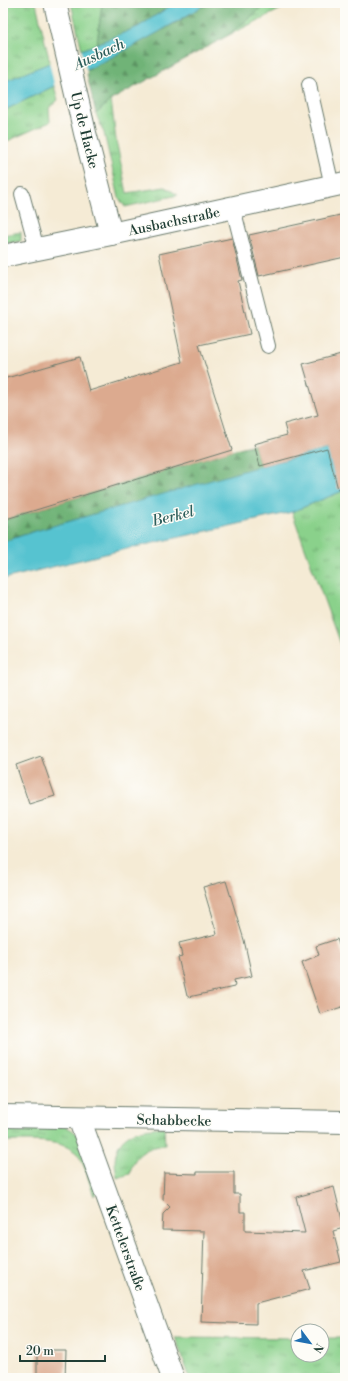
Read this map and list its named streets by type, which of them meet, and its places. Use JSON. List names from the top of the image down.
{
  "streets": {
    "street": [
      "Up de Hacke",
      "Ausbachstraße",
      "Schabbecke",
      "Kettelerstraße"
    ]
  },
  "crossings": [
    ["Up de Hacke", "Ausbachstraße"],
    ["Schabbecke", "Kettelerstraße"]
  ],
  "water": ["Ausbach", "Berkel"],
  "scale_bar": "20 m",
  "north": "bottom right"
}
